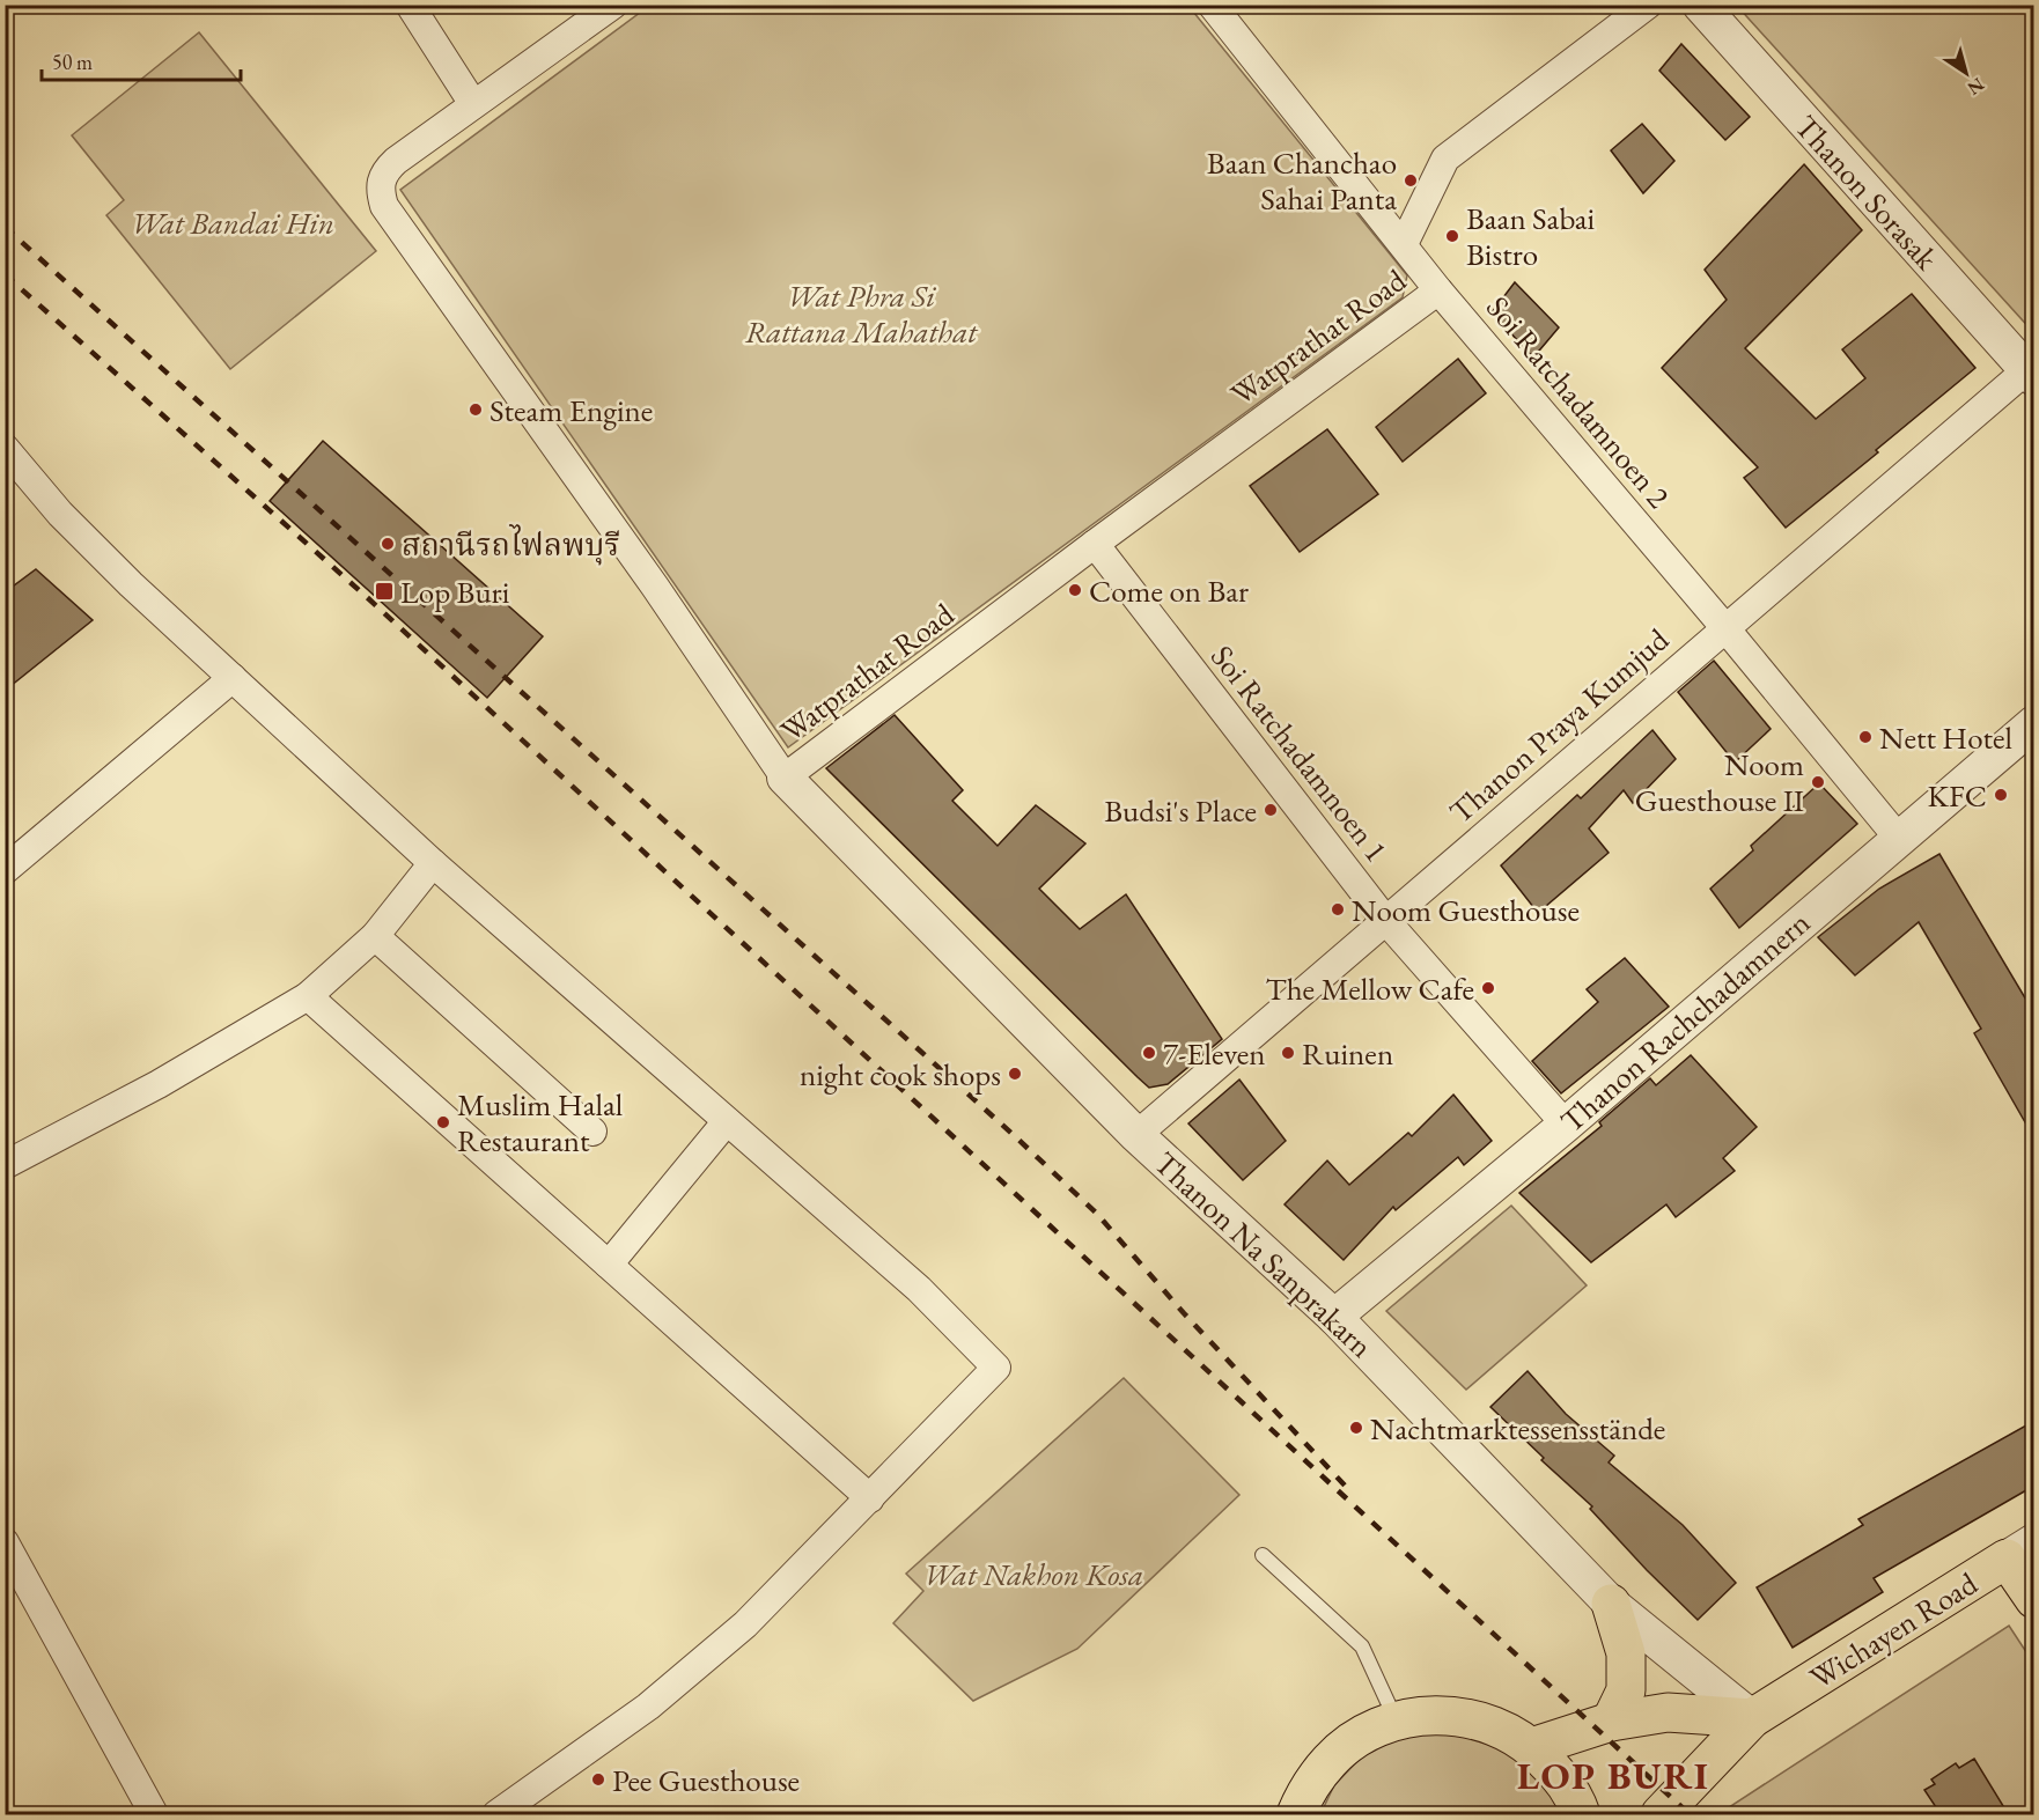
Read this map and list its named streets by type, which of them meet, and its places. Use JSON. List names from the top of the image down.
{
  "streets": {
    "main road": ["Wichayen Road"],
    "street": [
      "Thanon Sorasak",
      "Watprathat Road",
      "Soi Ratchadamnoen 2",
      "Thanon Praya Kumjud",
      "Soi Ratchadamnoen 1",
      "Thanon Rachchadamnern",
      "Thanon Na Sanprakarn"
    ]
  },
  "crossings": [
    ["Thanon Sorasak", "Thanon Praya Kumjud"],
    ["Watprathat Road", "Soi Ratchadamnoen 2"],
    ["Watprathat Road", "Soi Ratchadamnoen 1"],
    ["Watprathat Road", "Thanon Na Sanprakarn"],
    ["Soi Ratchadamnoen 2", "Thanon Praya Kumjud"],
    ["Soi Ratchadamnoen 2", "Thanon Rachchadamnern"],
    ["Thanon Praya Kumjud", "Soi Ratchadamnoen 1"],
    ["Thanon Praya Kumjud", "Thanon Na Sanprakarn"],
    ["Soi Ratchadamnoen 1", "Thanon Rachchadamnern"],
    ["Thanon Rachchadamnern", "Thanon Na Sanprakarn"],
    ["Thanon Na Sanprakarn", "Wichayen Road"]
  ],
  "districts": ["LOP BURI"],
  "parks": ["Wat Bandai Hin", "Wat Phra Si Rattana Mahathat", "Wat Nakhon Kosa"],
  "places": {
    "other": [
      "Baan Chanchao Sahai Panta",
      "Baan Sabai Bistro",
      "Steam Engine",
      "สถานีรถไฟลพบุรี",
      "Come on Bar",
      "Nett Hotel",
      "Noom Guesthouse II",
      "KFC",
      "Budsi's Place",
      "Noom Guesthouse",
      "The Mellow Cafe",
      "7-Eleven",
      "Ruinen",
      "night cook shops",
      "Muslim Halal Restaurant",
      "Nachtmarktessensstände",
      "Pee Guesthouse"
    ],
    "transit": ["Lop Buri"]
  },
  "scale_bar": "50 m",
  "north": "bottom right"
}
